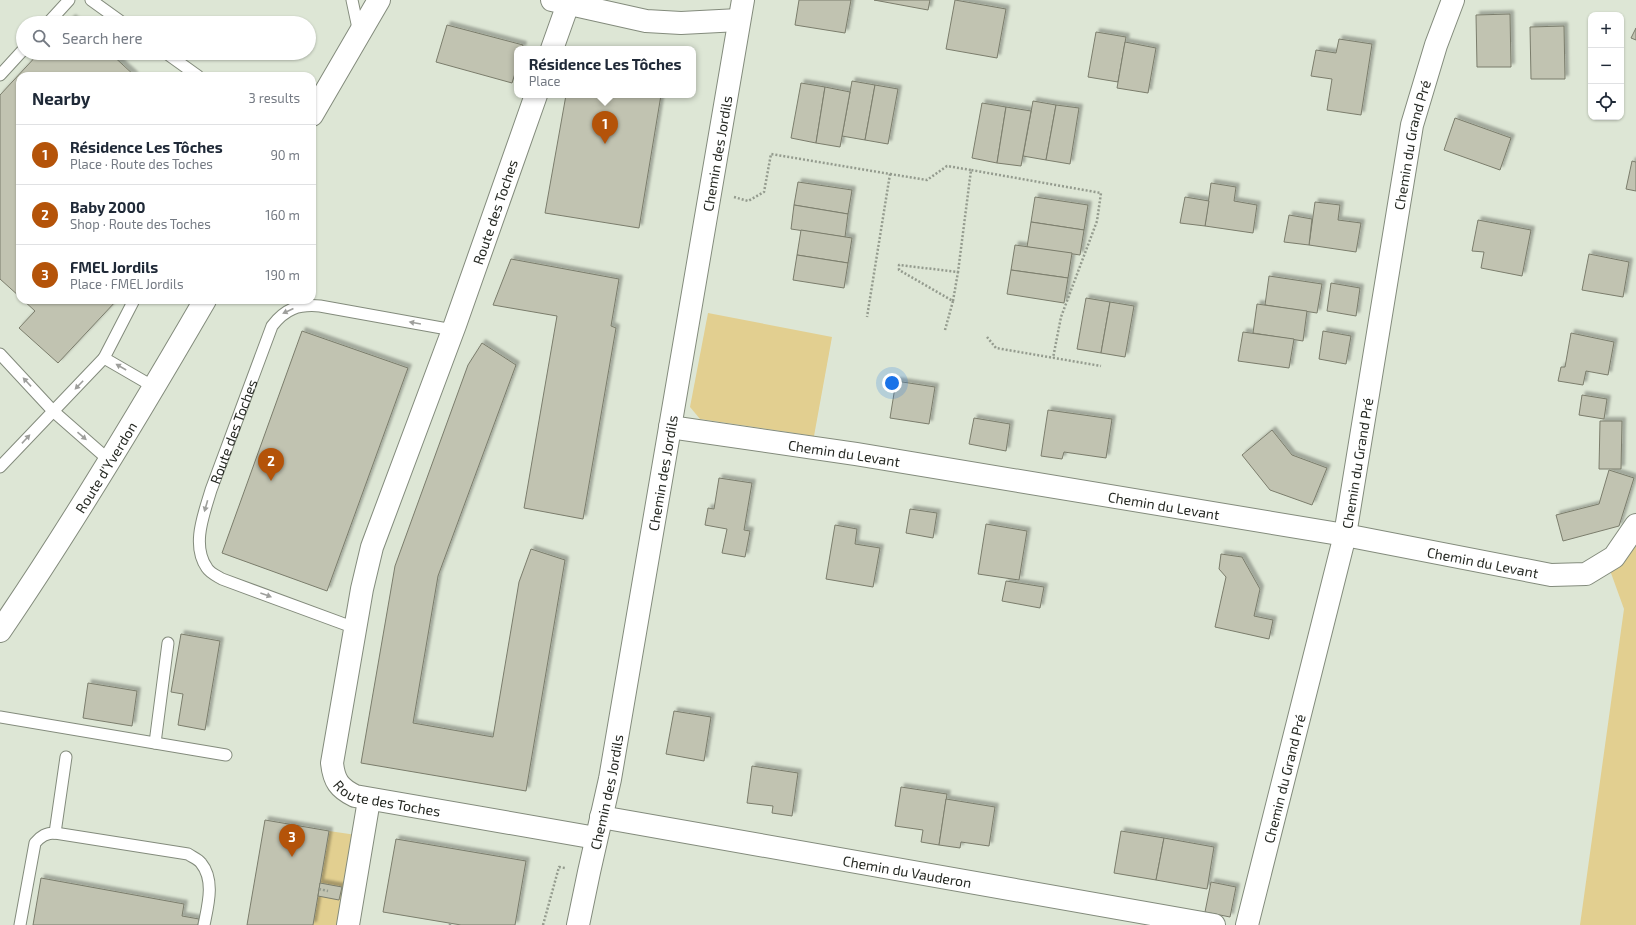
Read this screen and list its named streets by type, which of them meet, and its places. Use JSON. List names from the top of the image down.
{
  "streets": {
    "street": [
      "Chemin du Grand Pré",
      "Chemin des Jordils",
      "Route des Toches",
      "Chemin du Levant",
      "Route d'Yverdon",
      "Chemin du Vauderon"
    ]
  },
  "crossings": [
    ["Chemin du Grand Pré", "Chemin du Levant"],
    ["Chemin des Jordils", "Route des Toches"],
    ["Chemin des Jordils", "Chemin du Levant"],
    ["Chemin des Jordils", "Chemin du Vauderon"],
    ["Route des Toches", "Chemin du Vauderon"]
  ],
  "page": {
    "map_buttons": ["+", "−"],
    "search": "Search here",
    "popup": ["Résidence Les Tôches", "Place"],
    "heading": ["Nearby", "3 results"],
    "pins": ["1", "2", "3"],
    "list": [
      {
        "mark": "1",
        "name": "Résidence Les Tôches",
        "note": "Place · Route des Toches",
        "value": "90 m"
      },
      {
        "mark": "2",
        "name": "Baby 2000",
        "note": "Shop · Route des Toches",
        "value": "160 m"
      },
      {
        "mark": "3",
        "name": "FMEL Jordils",
        "note": "Place · FMEL Jordils",
        "value": "190 m"
      }
    ]
  }
}
